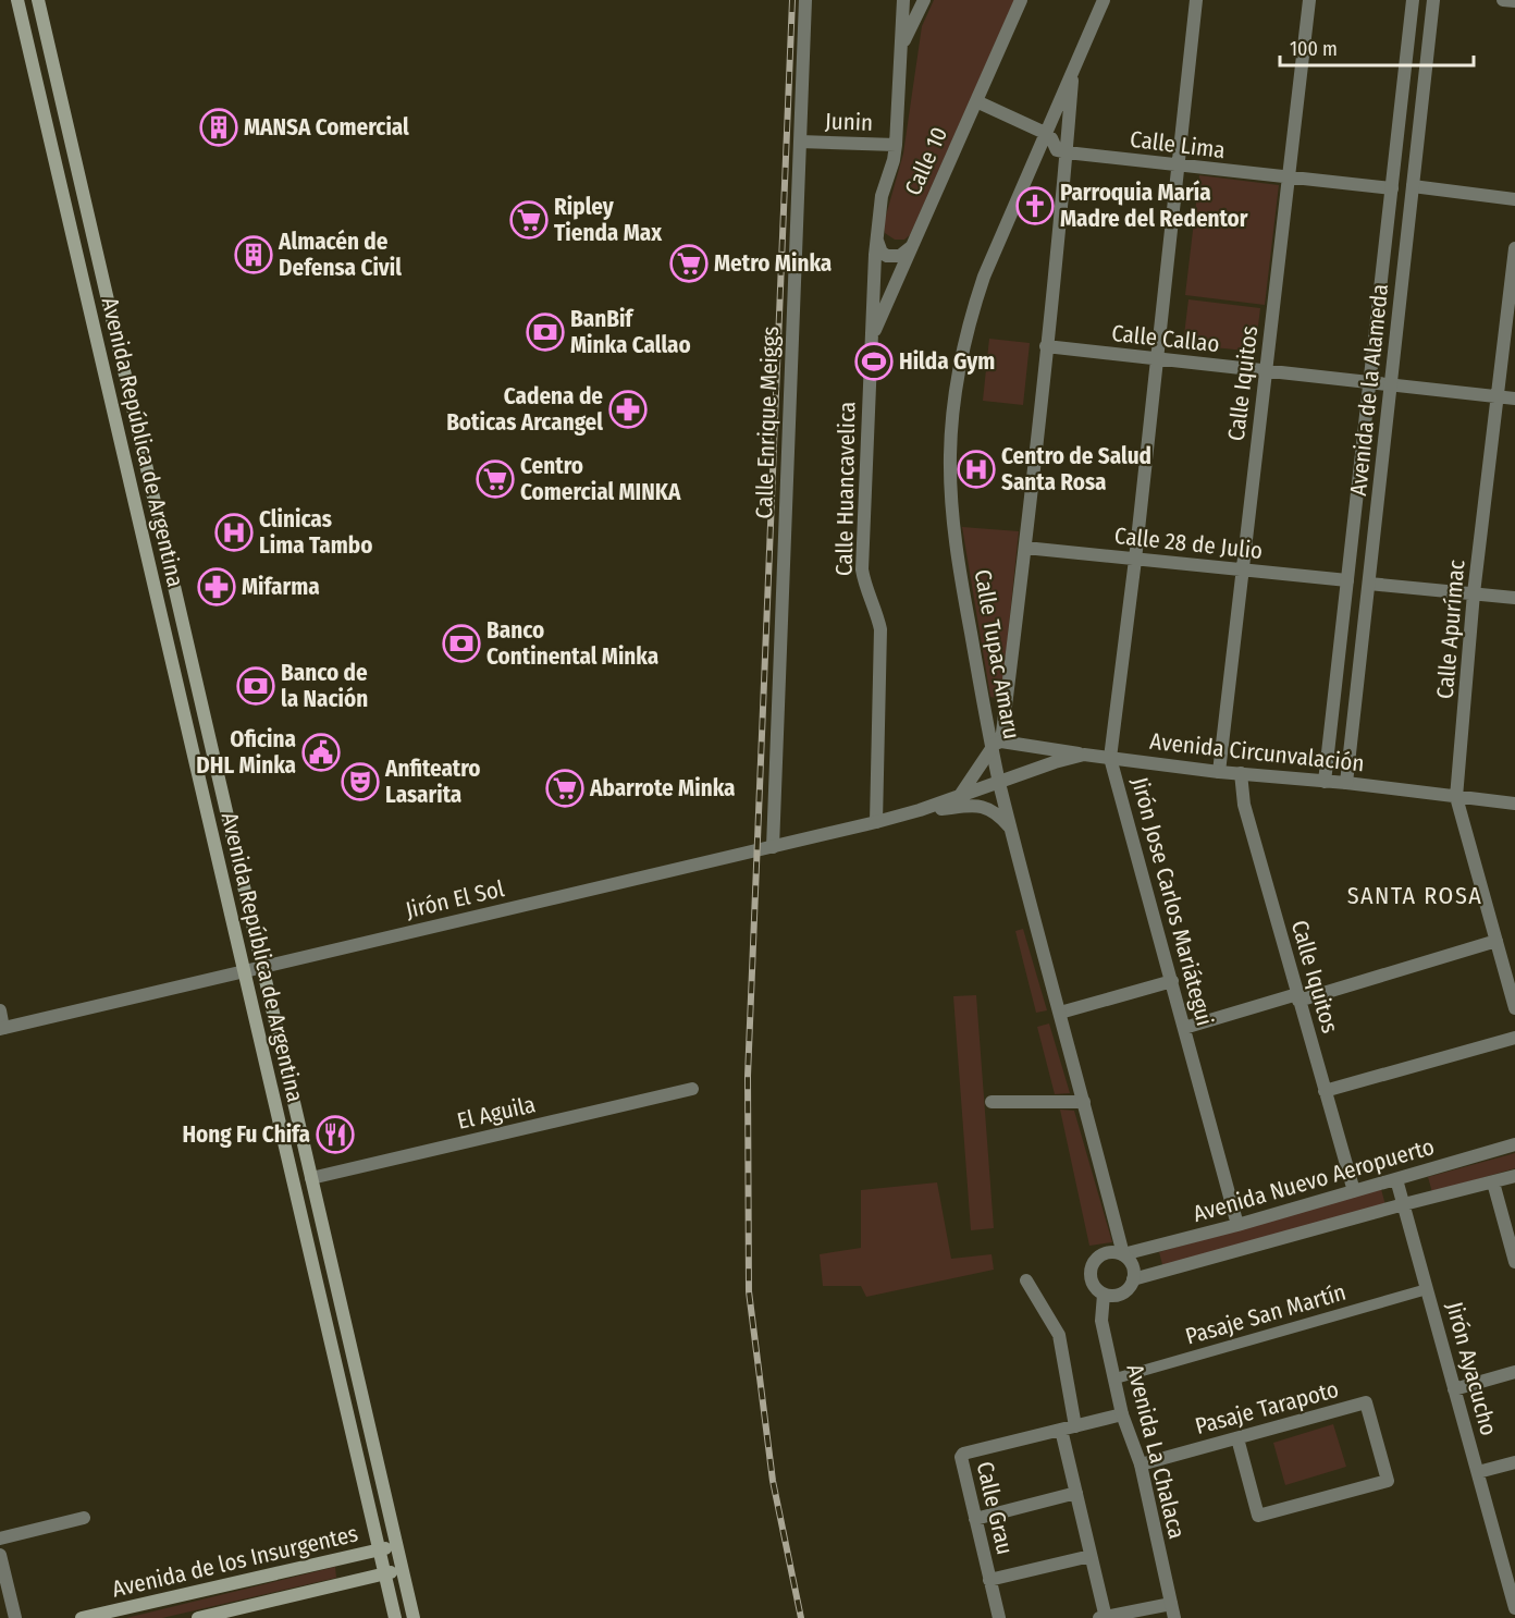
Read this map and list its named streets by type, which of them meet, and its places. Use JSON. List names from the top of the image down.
{
  "streets": {
    "main road": ["Avenida República de Argentina", "Avenida de los Insurgentes"],
    "street": [
      "Junin",
      "Calle Lima",
      "Calle 10",
      "Calle Callao",
      "Calle Iquitos",
      "Avenida de la Alameda",
      "Calle Enrique Meiggs",
      "Calle Huancavelica",
      "Calle 28 de Julio",
      "Calle Apurímac",
      "Calle Tupac Amaru",
      "Avenida Circunvalación",
      "Jirón El Sol",
      "Jirón Jose Carlos Mariátegui",
      "El Aguila",
      "Avenida Nuevo Aeropuerto",
      "Pasaje San Martín",
      "Jirón Ayacucho",
      "Pasaje Tarapoto",
      "Avenida La Chalaca",
      "Calle Grau"
    ]
  },
  "crossings": [
    ["Junin", "Calle Enrique Meiggs"],
    ["Junin", "Calle Huancavelica"],
    ["Calle Lima", "Calle Iquitos"],
    ["Calle Lima", "Avenida de la Alameda"],
    ["Calle Lima", "Calle Tupac Amaru"],
    ["Calle Lima", "Jirón Jose Carlos Mariátegui"],
    ["Calle 10", "Calle Huancavelica"],
    ["Calle Callao", "Calle Iquitos"],
    ["Calle Callao", "Avenida de la Alameda"],
    ["Calle Callao", "Calle Apurímac"],
    ["Calle Callao", "Calle Tupac Amaru"],
    ["Calle Callao", "Jirón Jose Carlos Mariátegui"],
    ["Calle Iquitos", "Calle 28 de Julio"],
    ["Calle Iquitos", "Avenida Circunvalación"],
    ["Calle Iquitos", "Avenida Nuevo Aeropuerto"],
    ["Avenida de la Alameda", "Calle 28 de Julio"],
    ["Avenida de la Alameda", "Avenida Circunvalación"],
    ["Calle Enrique Meiggs", "Jirón El Sol"],
    ["Avenida República de Argentina", "Jirón El Sol"],
    ["Avenida República de Argentina", "El Aguila"],
    ["Avenida República de Argentina", "Avenida de los Insurgentes"],
    ["Calle Huancavelica", "Jirón El Sol"],
    ["Calle 28 de Julio", "Calle Tupac Amaru"],
    ["Calle 28 de Julio", "Jirón Jose Carlos Mariátegui"],
    ["Calle Apurímac", "Avenida Circunvalación"],
    ["Calle Tupac Amaru", "Avenida Circunvalación"],
    ["Calle Tupac Amaru", "Jirón El Sol"],
    ["Calle Tupac Amaru", "Avenida Nuevo Aeropuerto"],
    ["Calle Tupac Amaru", "Avenida La Chalaca"],
    ["Avenida Circunvalación", "Jirón El Sol"],
    ["Avenida Circunvalación", "Jirón Jose Carlos Mariátegui"],
    ["Jirón Jose Carlos Mariátegui", "Avenida Nuevo Aeropuerto"],
    ["Avenida Nuevo Aeropuerto", "Jirón Ayacucho"],
    ["Avenida Nuevo Aeropuerto", "Avenida La Chalaca"],
    ["Pasaje San Martín", "Jirón Ayacucho"],
    ["Pasaje San Martín", "Avenida La Chalaca"],
    ["Pasaje Tarapoto", "Avenida La Chalaca"],
    ["Avenida La Chalaca", "Calle Grau"]
  ],
  "districts": ["SANTA ROSA"],
  "places": {
    "building": ["MANSA Comercial", "Almacén de Defensa Civil"],
    "church": ["Parroquia María Madre del Redentor"],
    "supermarket": [
      "Ripley Tienda Max",
      "Metro Minka",
      "Centro Comercial MINKA",
      "Abarrote Minka"
    ],
    "bank": ["BanBif Minka Callao", "Banco Continental Minka", "Banco de la Nación"],
    "sports": ["Hilda Gym"],
    "pharmacy": ["Cadena de Boticas Arcangel", "Mifarma"],
    "hospital": ["Centro de Salud Santa Rosa", "Clinicas Lima Tambo"],
    "public building": ["Oficina DHL Minka"],
    "theatre": ["Anfiteatro Lasarita"],
    "restaurant": ["Hong Fu Chifa"]
  },
  "scale_bar": "100 m"
}
